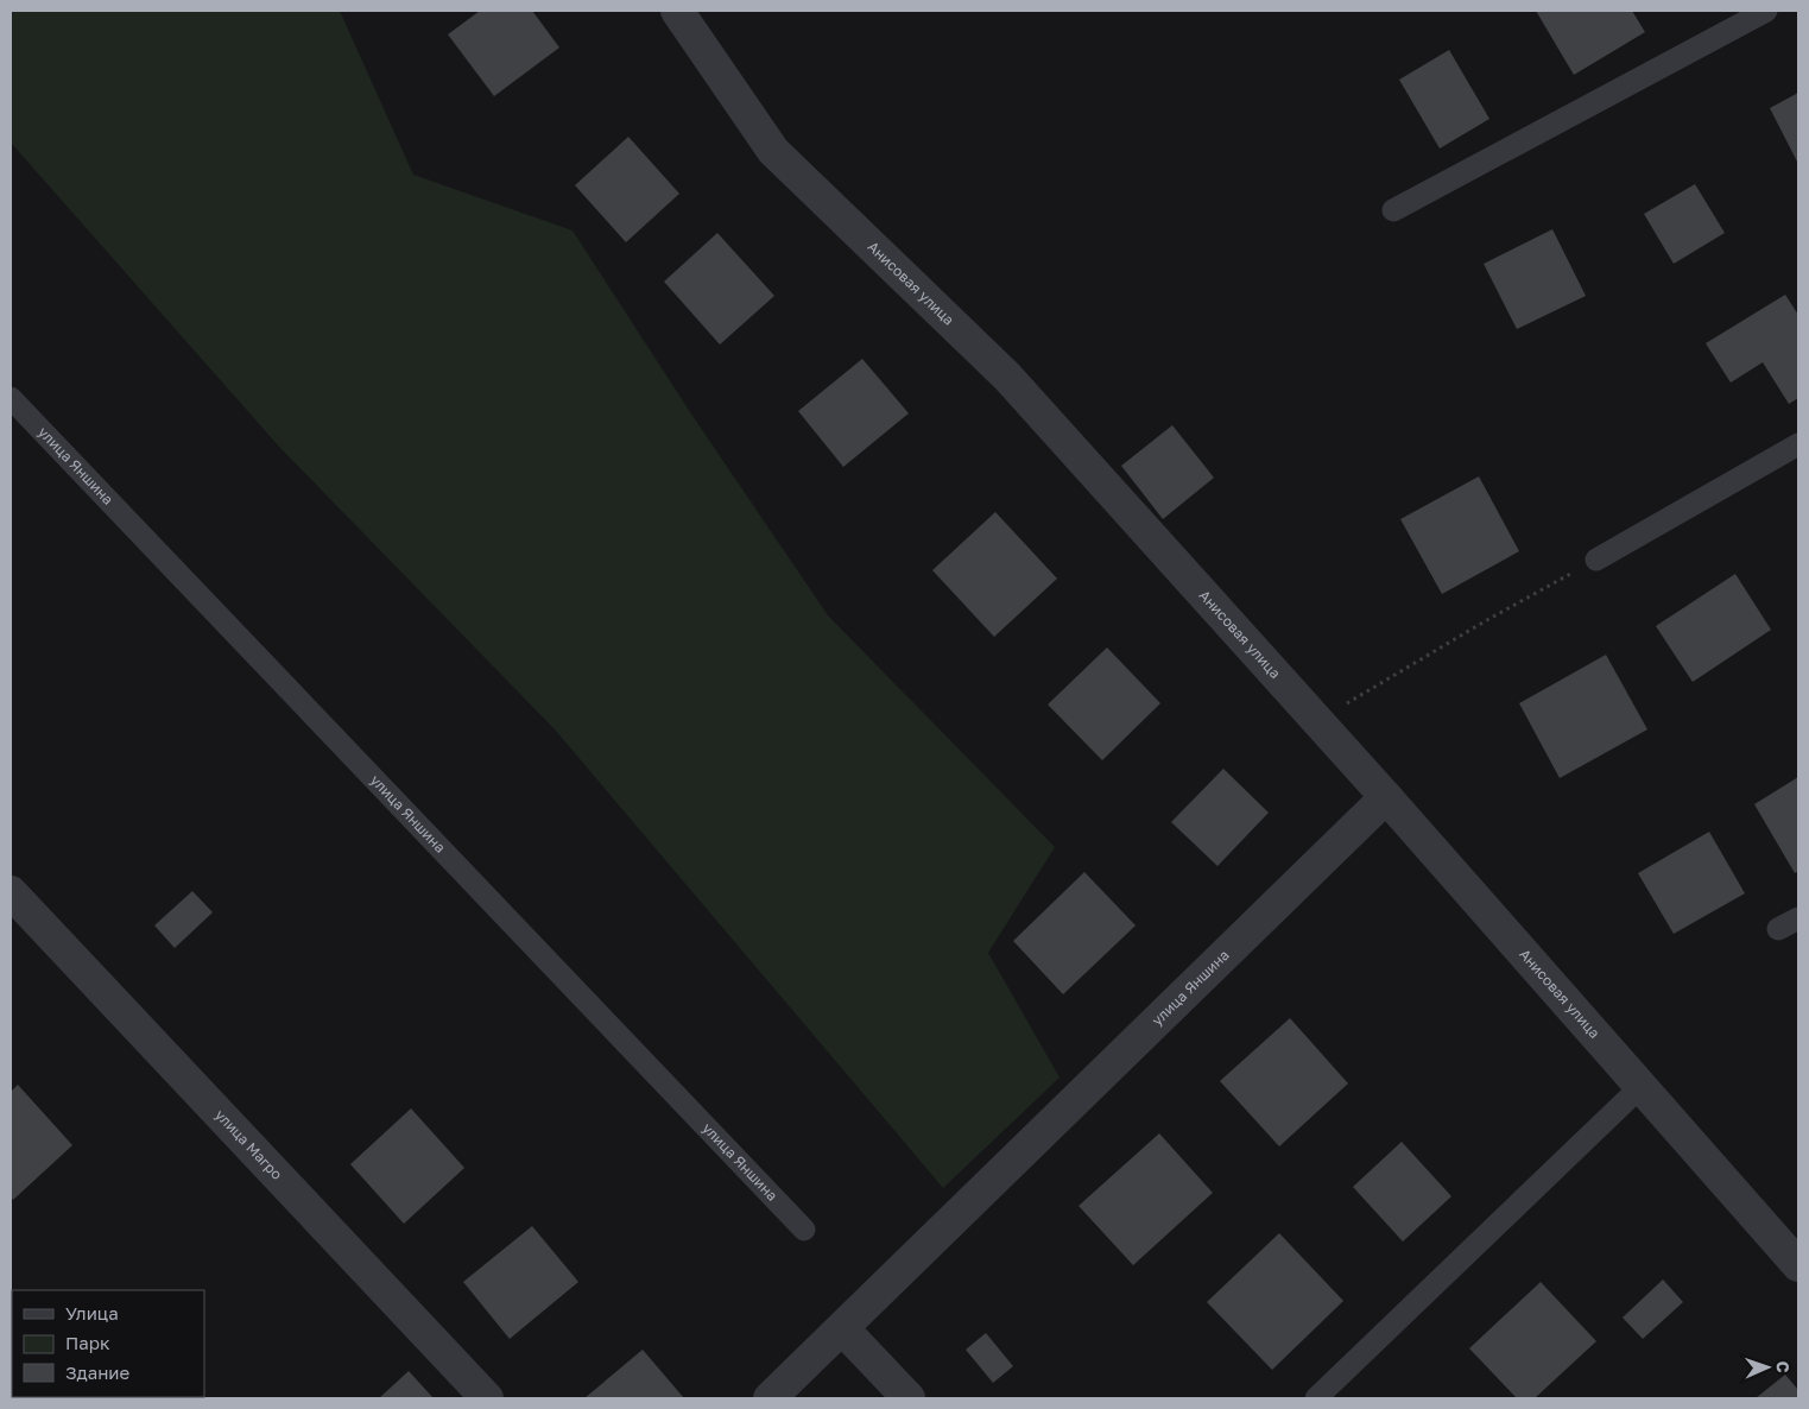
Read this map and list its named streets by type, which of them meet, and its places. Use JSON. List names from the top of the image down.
{
  "streets": {
    "street": ["Анисовая улица", "улица Яншина", "улица Магро"]
  },
  "crossings": [
    ["Анисовая улица", "улица Яншина"]
  ],
  "legend": ["Улица", "Парк", "Здание"],
  "north": "right"
}
